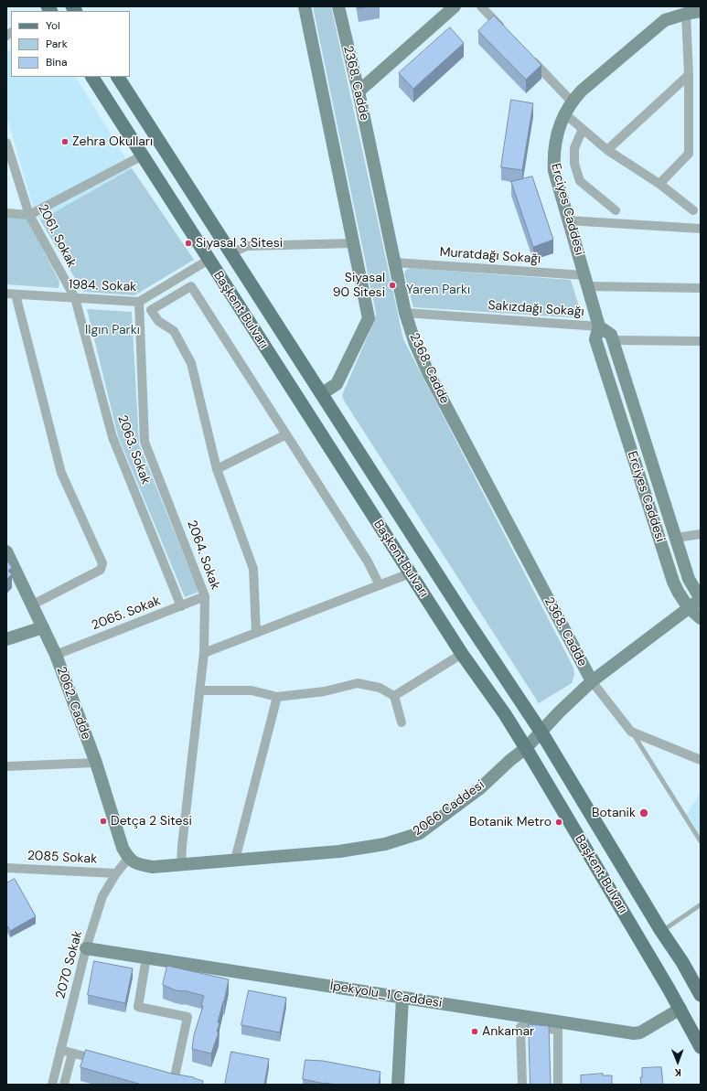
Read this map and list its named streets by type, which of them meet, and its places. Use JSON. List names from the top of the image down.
{
  "streets": {
    "main road": ["Başkent Bulvarı"],
    "street": [
      "2368. Cadde",
      "Erciyes Caddesi",
      "2061. Sokak",
      "Muratdağı Sokağı",
      "1984. Sokak",
      "Sakızdağı Sokağı",
      "2063. Sokak",
      "2064. Sokak",
      "2065. Sokak",
      "2062. Cadde",
      "2066 Caddesi",
      "2085 Sokak",
      "2070 Sokak",
      "İpekyolu_1 Caddesi"
    ]
  },
  "crossings": [
    ["2368. Cadde", "Muratdağı Sokağı"],
    ["2368. Cadde", "Sakızdağı Sokağı"],
    ["2368. Cadde", "2066 Caddesi"],
    ["Erciyes Caddesi", "Muratdağı Sokağı"],
    ["Erciyes Caddesi", "Sakızdağı Sokağı"],
    ["Erciyes Caddesi", "2066 Caddesi"],
    ["2061. Sokak", "1984. Sokak"],
    ["2061. Sokak", "2063. Sokak"],
    ["1984. Sokak", "Başkent Bulvarı"],
    ["1984. Sokak", "2063. Sokak"],
    ["1984. Sokak", "2064. Sokak"],
    ["Başkent Bulvarı", "2066 Caddesi"],
    ["Başkent Bulvarı", "İpekyolu_1 Caddesi"],
    ["2063. Sokak", "2065. Sokak"],
    ["2064. Sokak", "2065. Sokak"],
    ["2064. Sokak", "2066 Caddesi"],
    ["2065. Sokak", "2062. Cadde"],
    ["2062. Cadde", "2066 Caddesi"],
    ["2062. Cadde", "2070 Sokak"],
    ["2066 Caddesi", "2070 Sokak"],
    ["2085 Sokak", "2070 Sokak"],
    ["2070 Sokak", "İpekyolu_1 Caddesi"]
  ],
  "parks": ["Yaren Parkı", "Ilgın Parkı"],
  "places": [
    "Zehra Okulları",
    "Siyasal 3 Sitesi",
    "Siyasal 90 Sitesi",
    "Botanik",
    "Detça 2 Sitesi",
    "Botanik Metro",
    "Ankamar"
  ],
  "legend": ["Yol", "Park", "Bina"],
  "north": "bottom"
}
